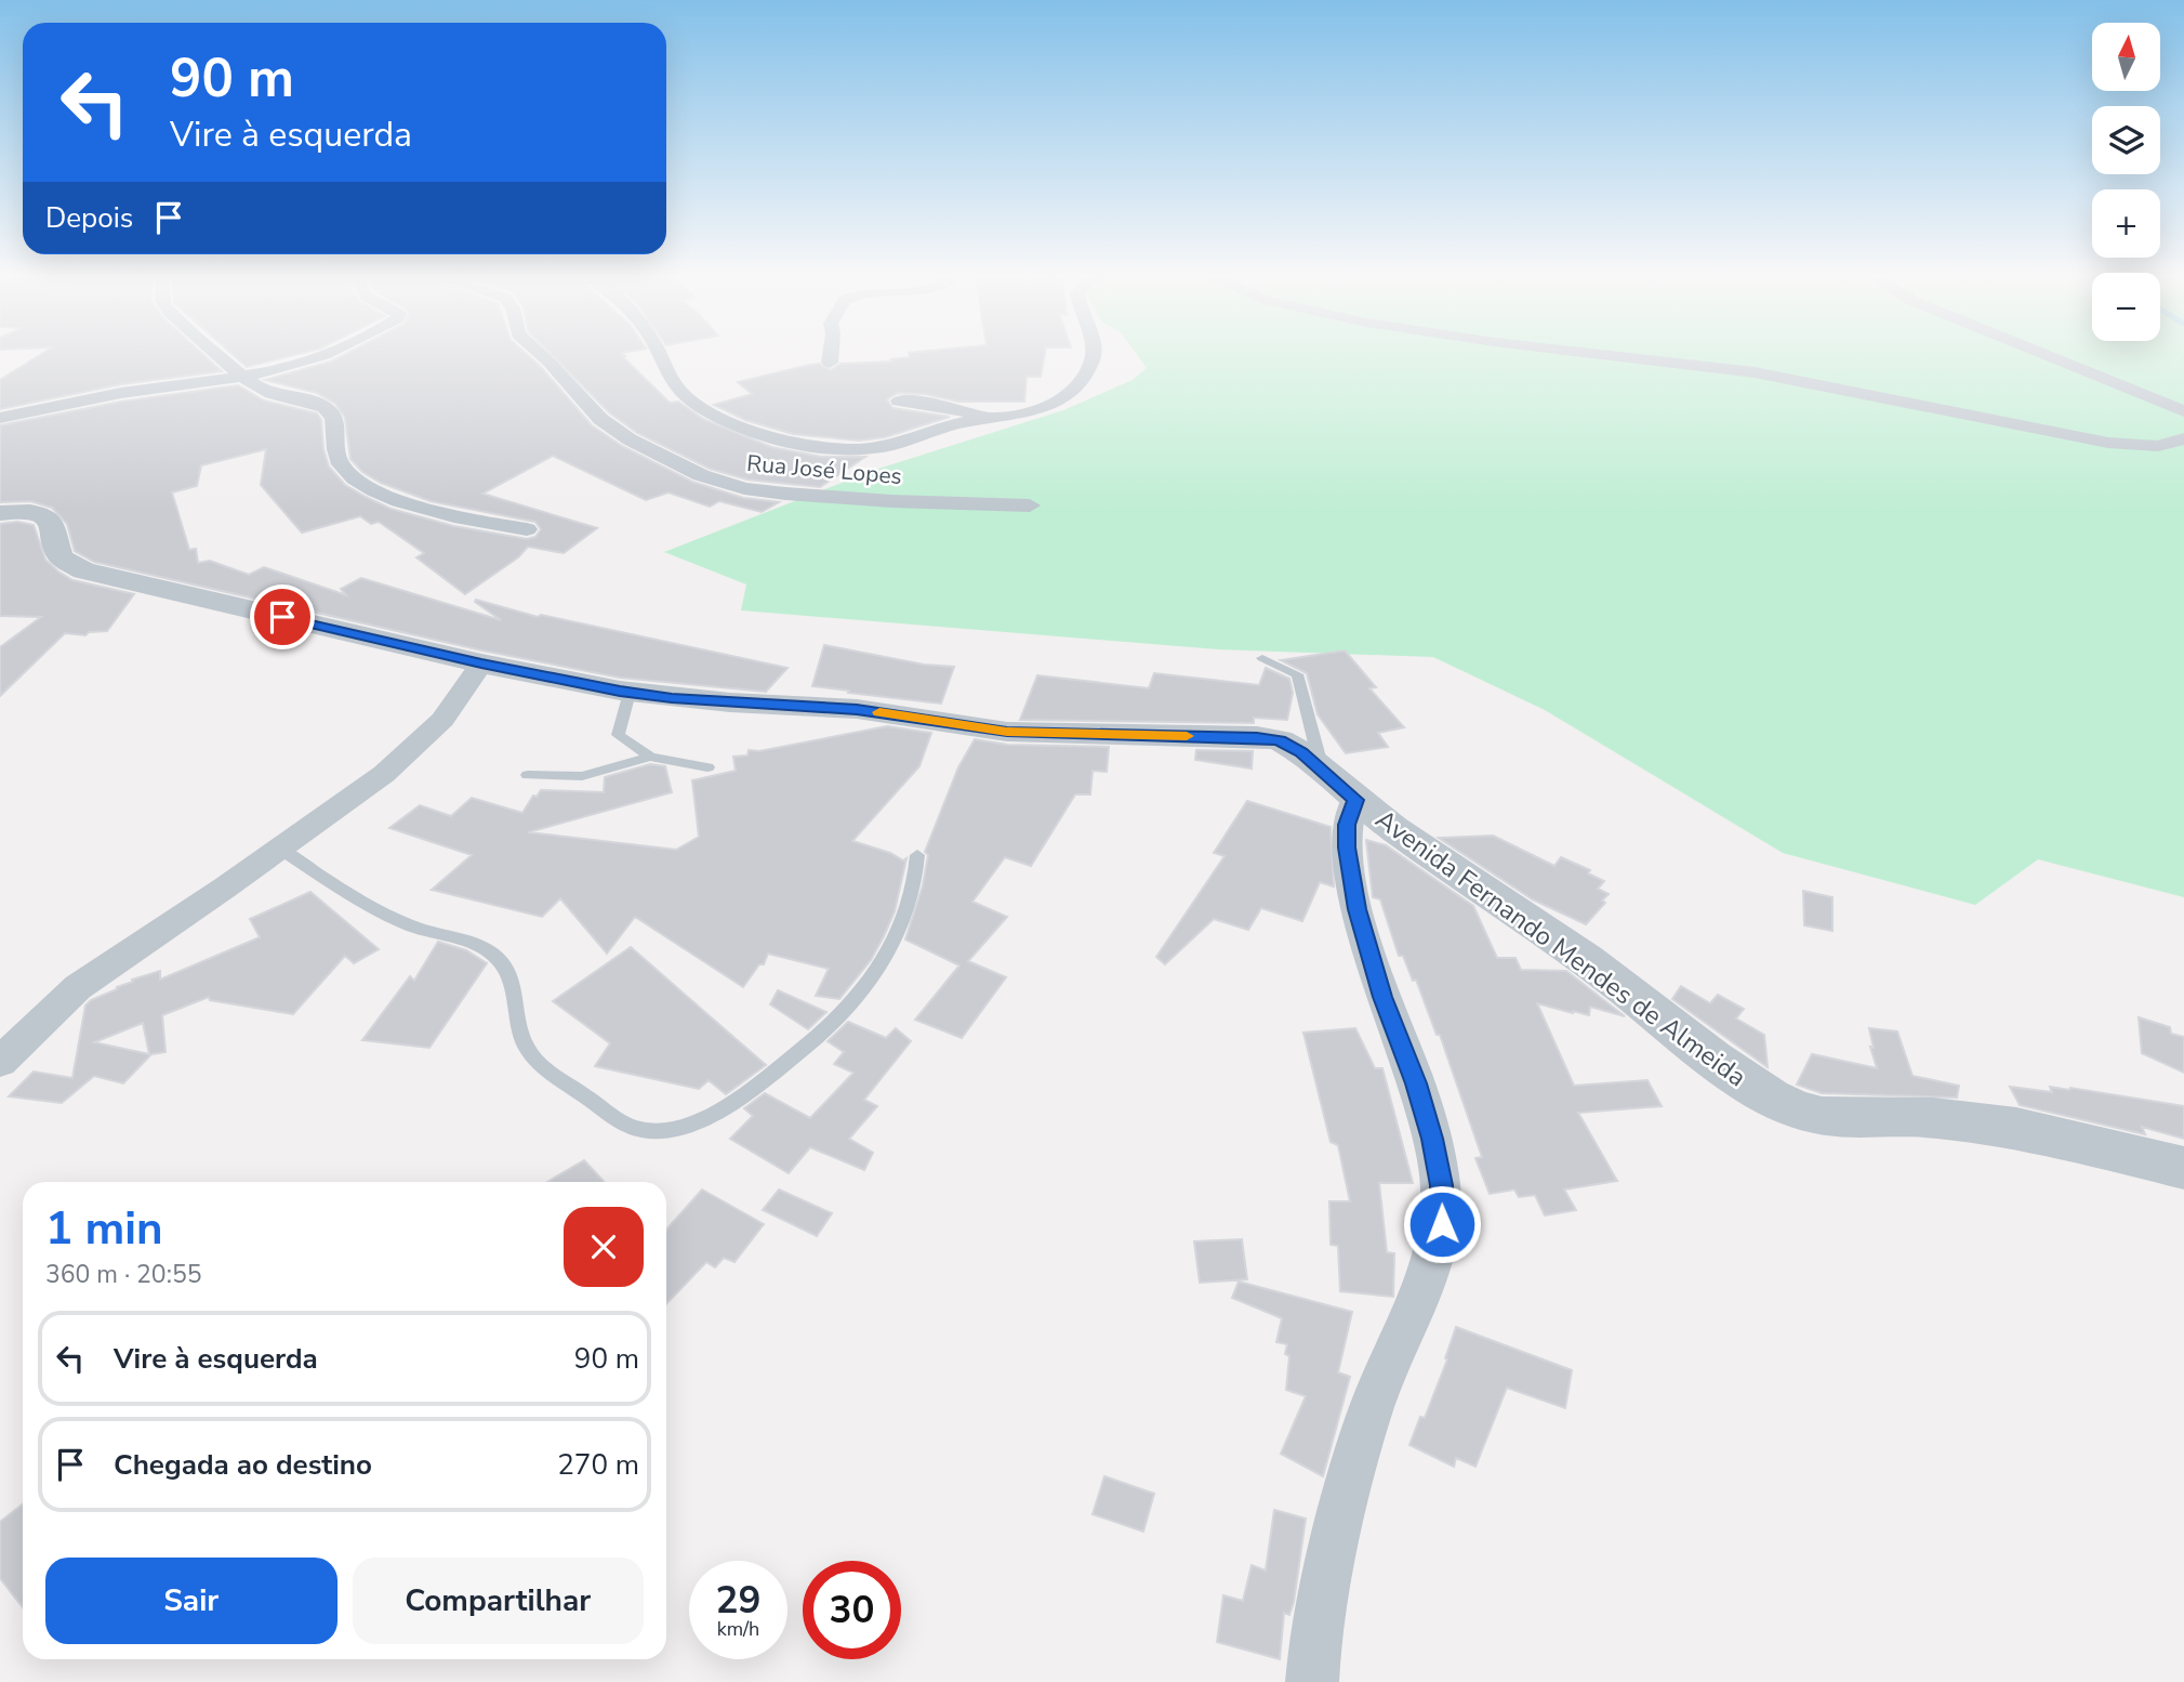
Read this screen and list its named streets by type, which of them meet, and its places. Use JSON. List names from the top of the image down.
{
  "streets": {
    "street": ["Rua José Lopes", "Avenida Fernando Mendes de Almeida"]
  },
  "north": "top",
  "page": {
    "map_buttons": ["+", "−"],
    "turn": ["90 m", "Vire à esquerda"],
    "then": "Depois",
    "heading": ["1 min", "360 m · 20:55"],
    "list": [
      {
        "name": "Vire à esquerda",
        "value": "90 m"
      },
      {
        "name": "Chegada ao destino",
        "value": "270 m"
      }
    ],
    "buttons": ["Sair", "Compartilhar"],
    "speed": "29 km/h",
    "limit": "30"
  }
}
